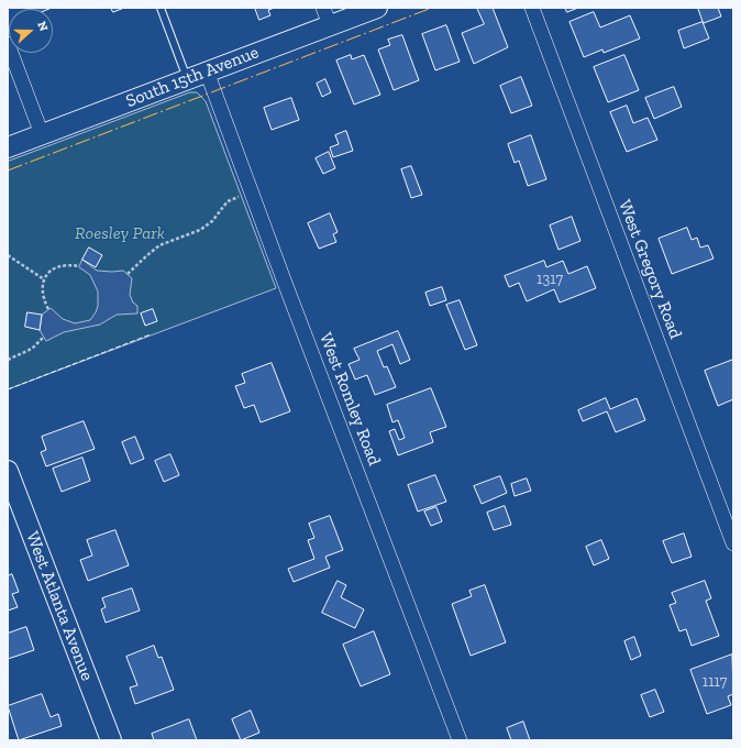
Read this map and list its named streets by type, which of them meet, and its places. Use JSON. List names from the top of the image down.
{
  "streets": {
    "street": [
      "South 15th Avenue",
      "West Gregory Road",
      "West Romley Road",
      "West Atlanta Avenue"
    ]
  },
  "crossings": [
    ["South 15th Avenue", "West Romley Road"]
  ],
  "parks": ["Roesley Park"],
  "house_numbers": ["1317", "1117"],
  "north": "right"
}
